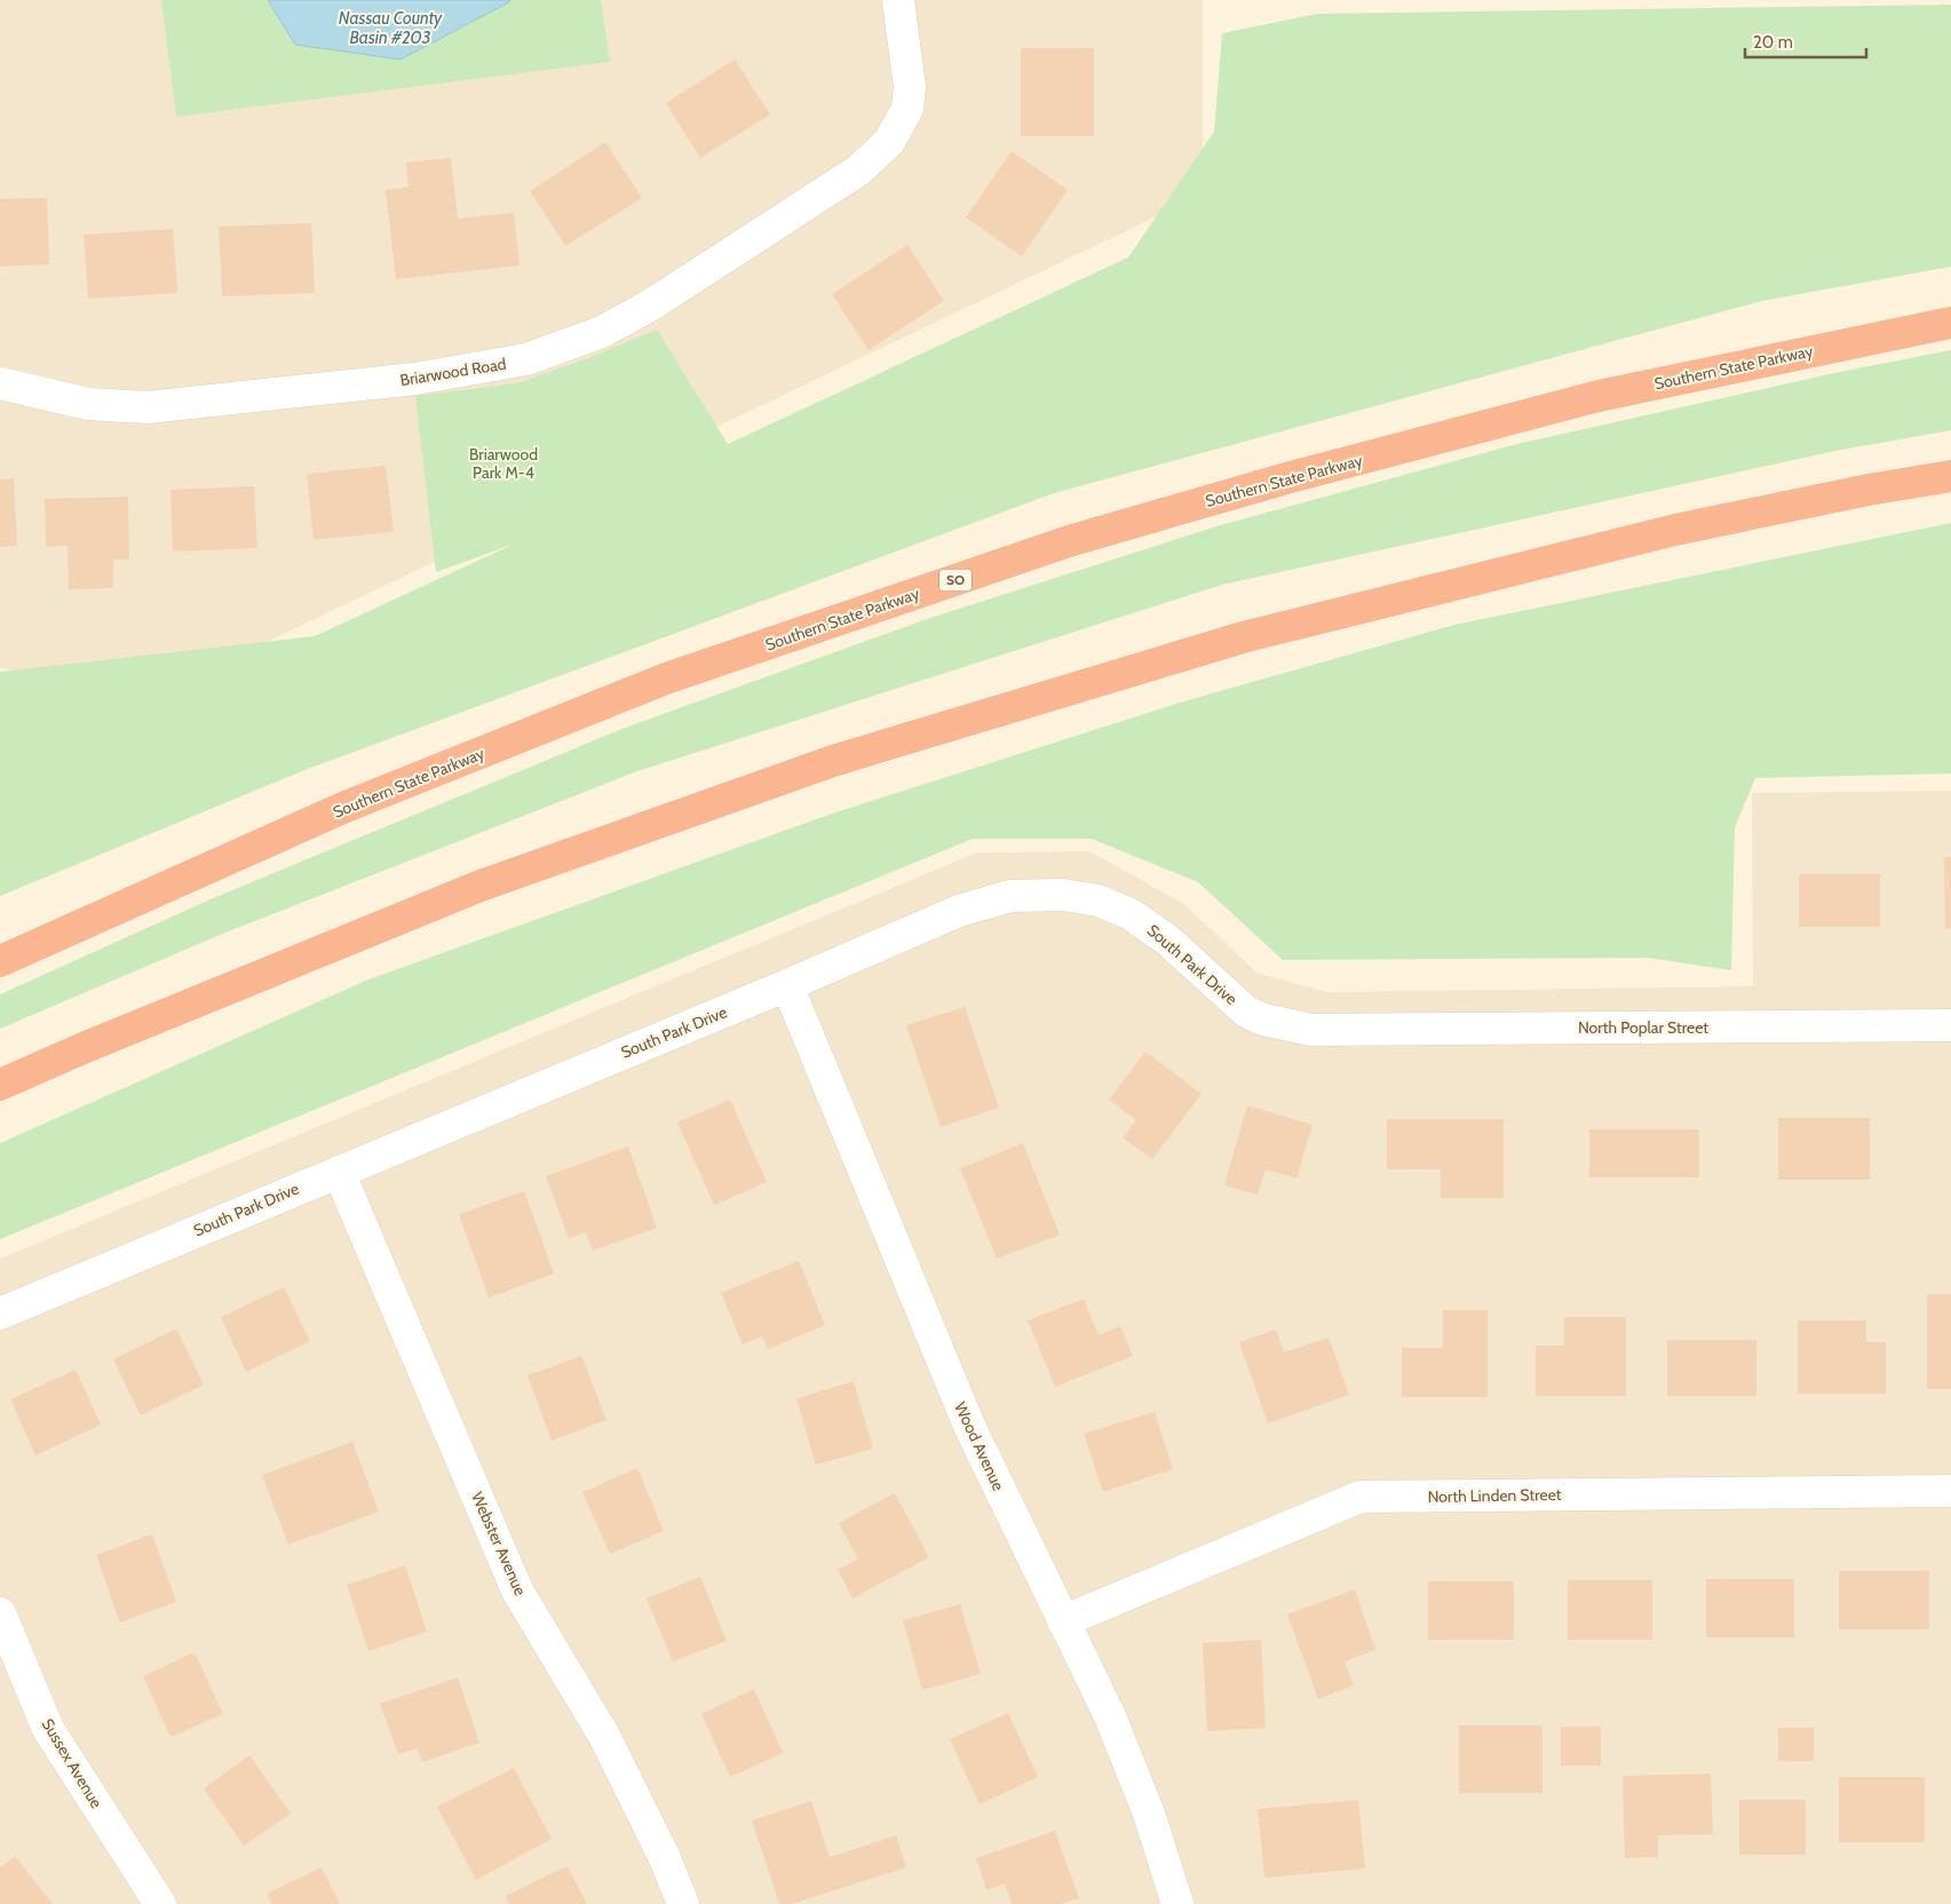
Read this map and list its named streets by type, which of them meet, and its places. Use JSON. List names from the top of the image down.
{
  "streets": {
    "highway": ["Southern State Parkway", "SO"],
    "street": [
      "Briarwood Road",
      "South Park Drive",
      "North Poplar Street",
      "Wood Avenue",
      "North Linden Street",
      "Webster Avenue",
      "Sussex Avenue"
    ]
  },
  "crossings": [
    ["South Park Drive", "North Poplar Street"],
    ["South Park Drive", "Wood Avenue"],
    ["South Park Drive", "Webster Avenue"],
    ["Wood Avenue", "North Linden Street"]
  ],
  "water": ["Nassau County Basin #203"],
  "parks": ["Briarwood Park M-4"],
  "scale_bar": "20 m"
}
